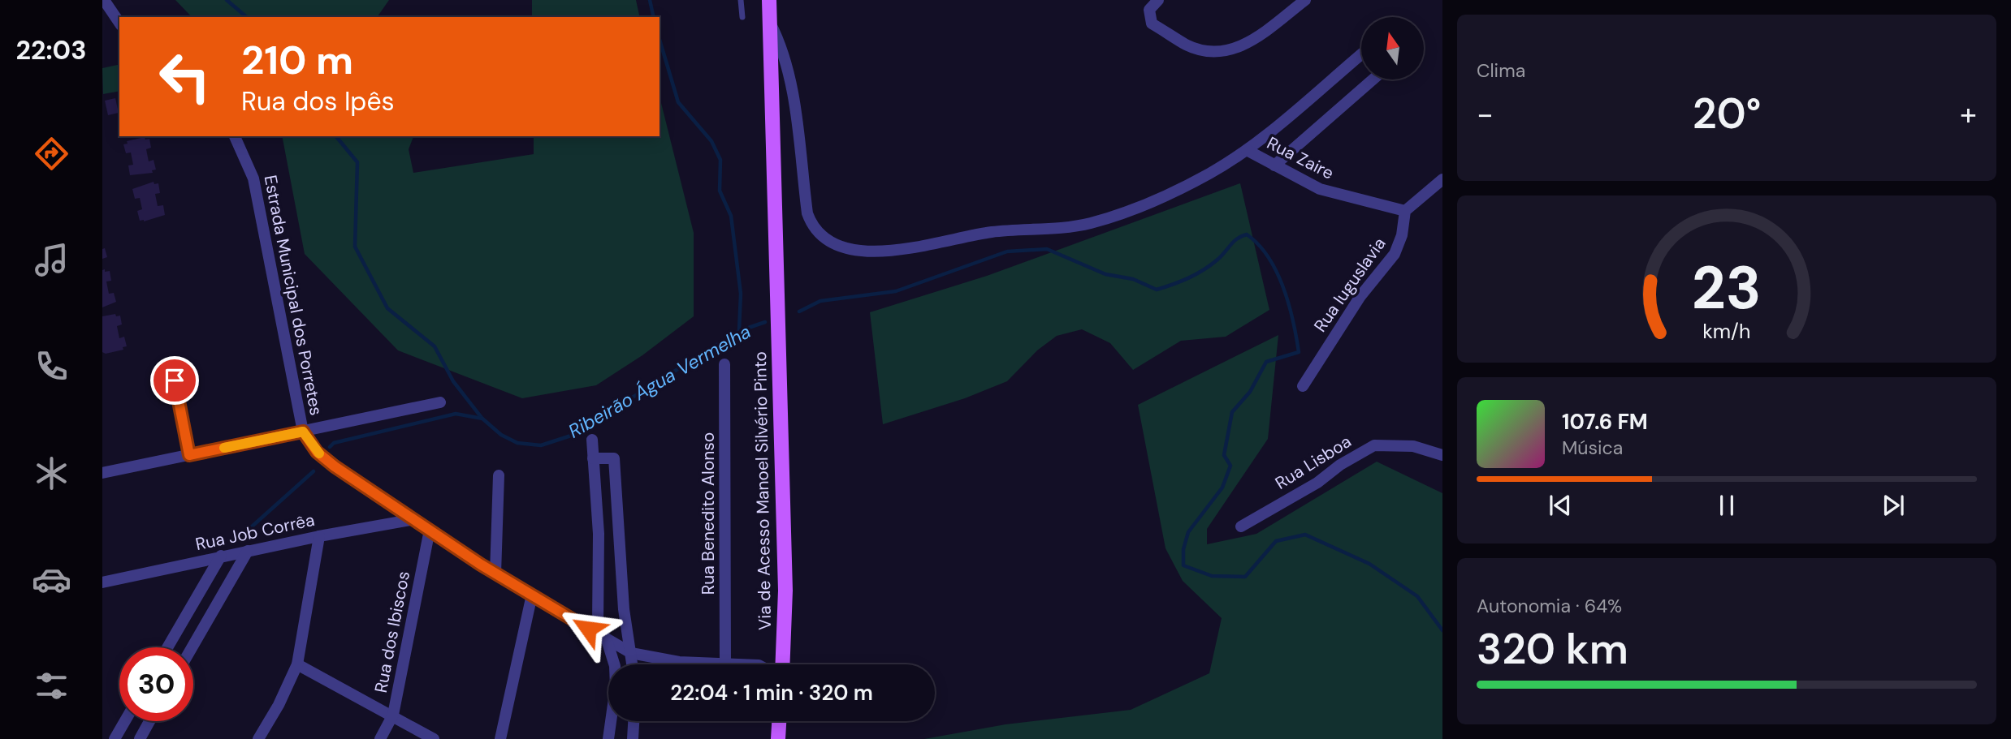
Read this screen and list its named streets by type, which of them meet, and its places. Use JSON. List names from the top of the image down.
{
  "streets": {
    "main road": ["Via de Acesso Manoel Silvério Pinto"],
    "street": [
      "Rua Zaire",
      "Rua Iuguslavia",
      "Estrada Municipal dos Porretes",
      "Rua Lisboa",
      "Rua Benedito Alonso",
      "Rua Job Corrêa",
      "Rua dos Ibiscos"
    ]
  },
  "crossings": [
    ["Rua Zaire", "Rua Iuguslavia"],
    ["Estrada Municipal dos Porretes", "Rua Benedito Alonso"],
    ["Estrada Municipal dos Porretes", "Rua Job Corrêa"],
    ["Estrada Municipal dos Porretes", "Rua dos Ibiscos"]
  ],
  "water": ["Ribeirão Água Vermelha"],
  "north": "top",
  "page": {
    "tabs": "22:03",
    "tile": [
      "Clima",
      ["Autonomia · 64%", "320 km"]
    ],
    "turn": ["210 m", "Rua dos Ipês"],
    "heat": ["−", "20°", "+"],
    "song": ["107.6 FM", "Música"],
    "limit": "30",
    "trip": "22:04 · 1 min · 320 m",
    "gauge": ["23", "km/h"]
  }
}
